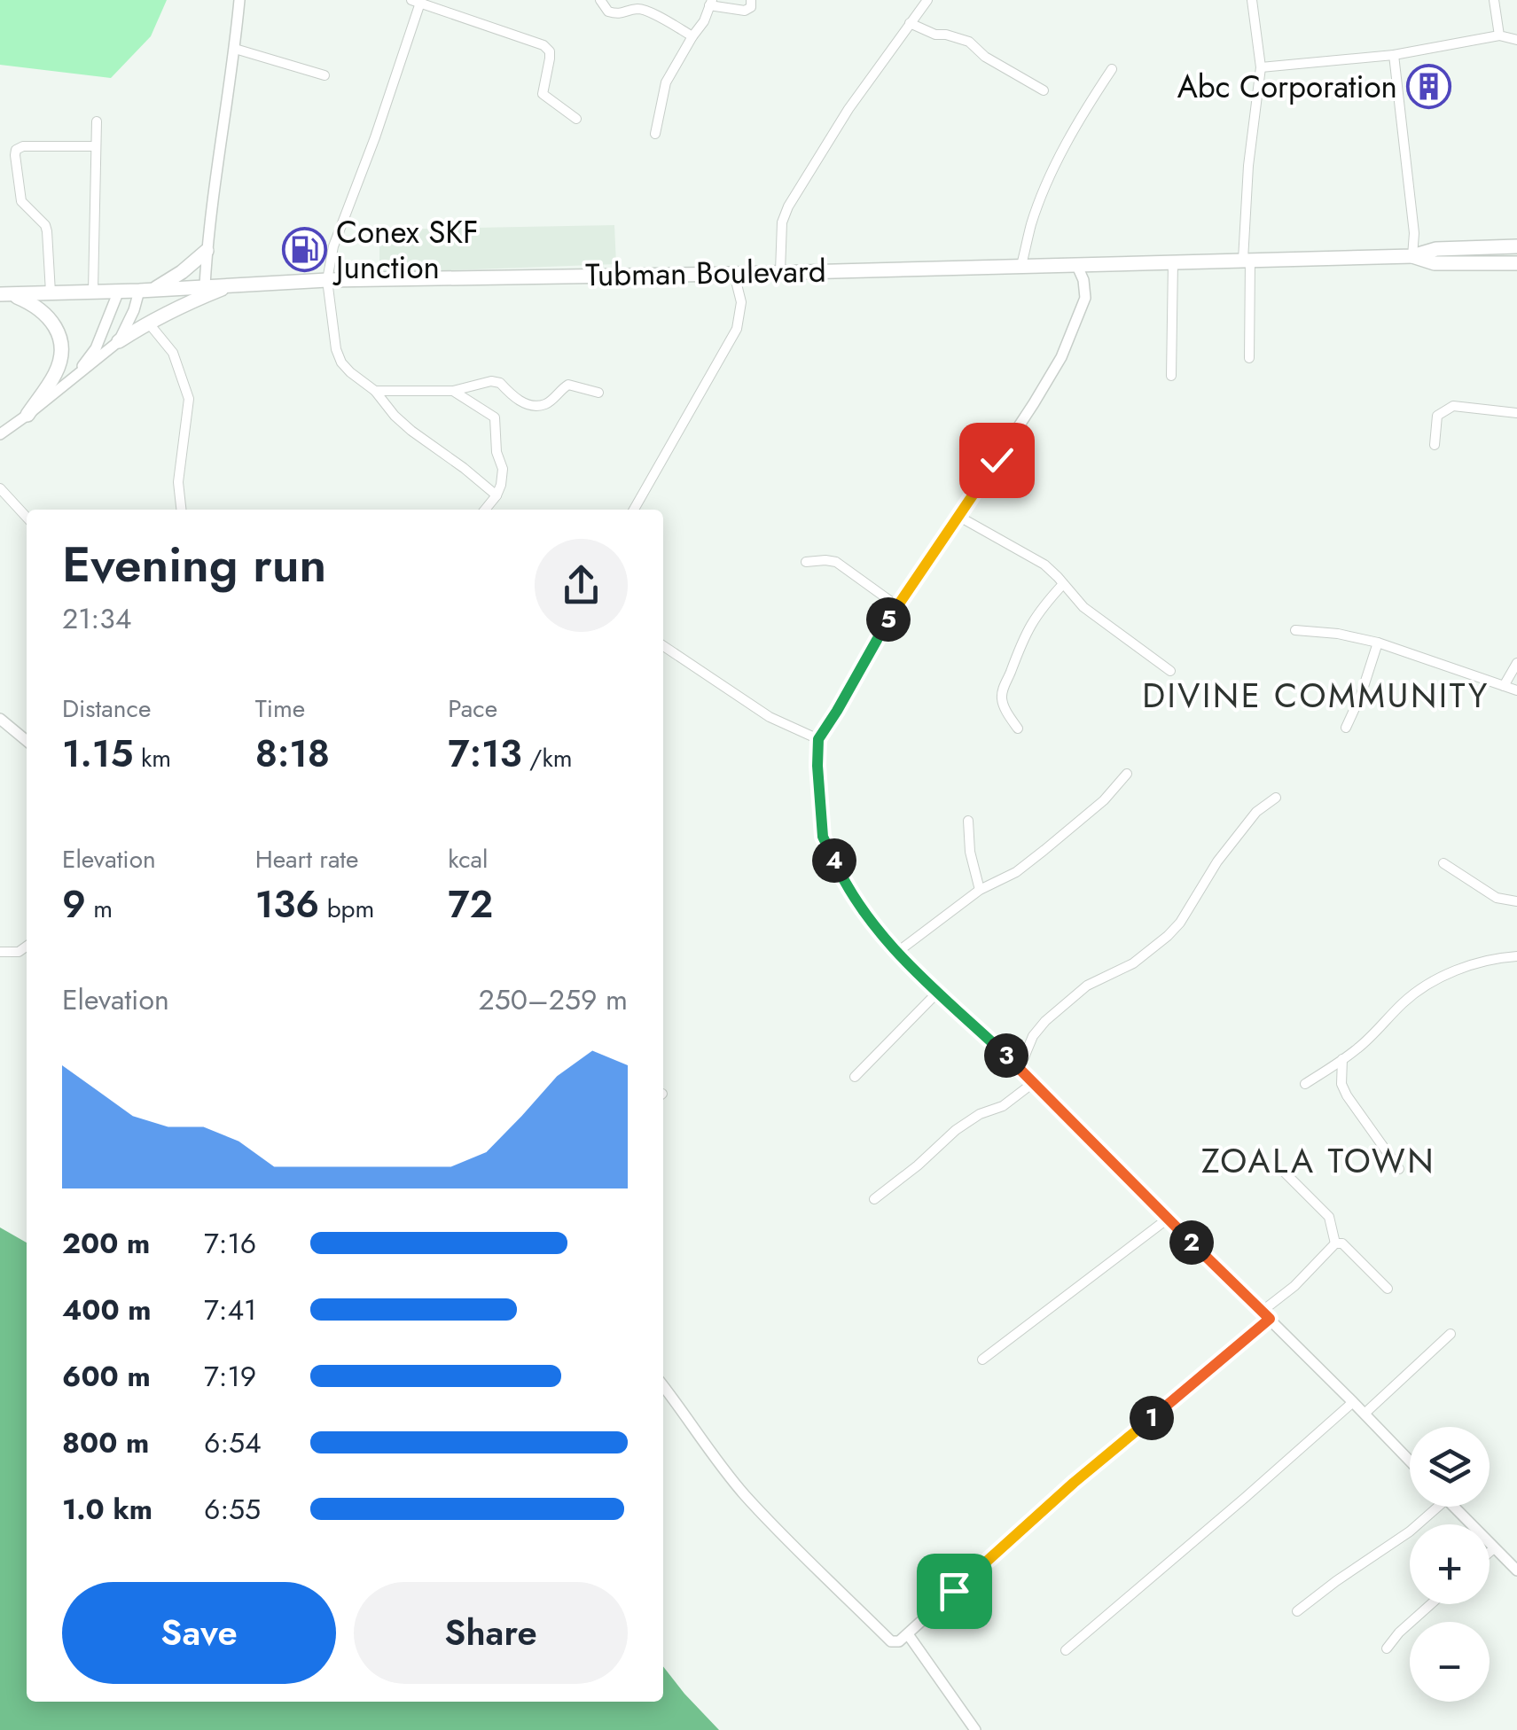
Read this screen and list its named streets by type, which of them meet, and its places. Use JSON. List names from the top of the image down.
{
  "streets": {
    "highway": ["Tubman Boulevard"]
  },
  "districts": ["DIVINE COMMUNITY", "ZOALA TOWN"],
  "places": {
    "building": ["Abc Corporation"],
    "fuel station": ["Conex SKF Junction"]
  },
  "page": {
    "heading": ["Evening run", "21:34"],
    "pins": [
      "5",
      "4",
      "3",
      "2",
      "1"
    ],
    "stats": [
      ["Distance", "1.15 km"],
      ["Time", "8:18"],
      ["Pace", "7:13 /km"],
      ["Elevation", "9 m"],
      ["Heart rate", "136 bpm"],
      ["kcal", "72"]
    ],
    "chart": ["Elevation", "250–259 m"],
    "list": [
      {
        "name": "200 m",
        "note": "7:16"
      },
      {
        "name": "400 m",
        "note": "7:41"
      },
      {
        "name": "600 m",
        "note": "7:19"
      },
      {
        "name": "800 m",
        "note": "6:54"
      },
      {
        "name": "1.0 km",
        "note": "6:55"
      }
    ],
    "map_buttons": ["+", "−"],
    "buttons": ["Save", "Share"]
  }
}
